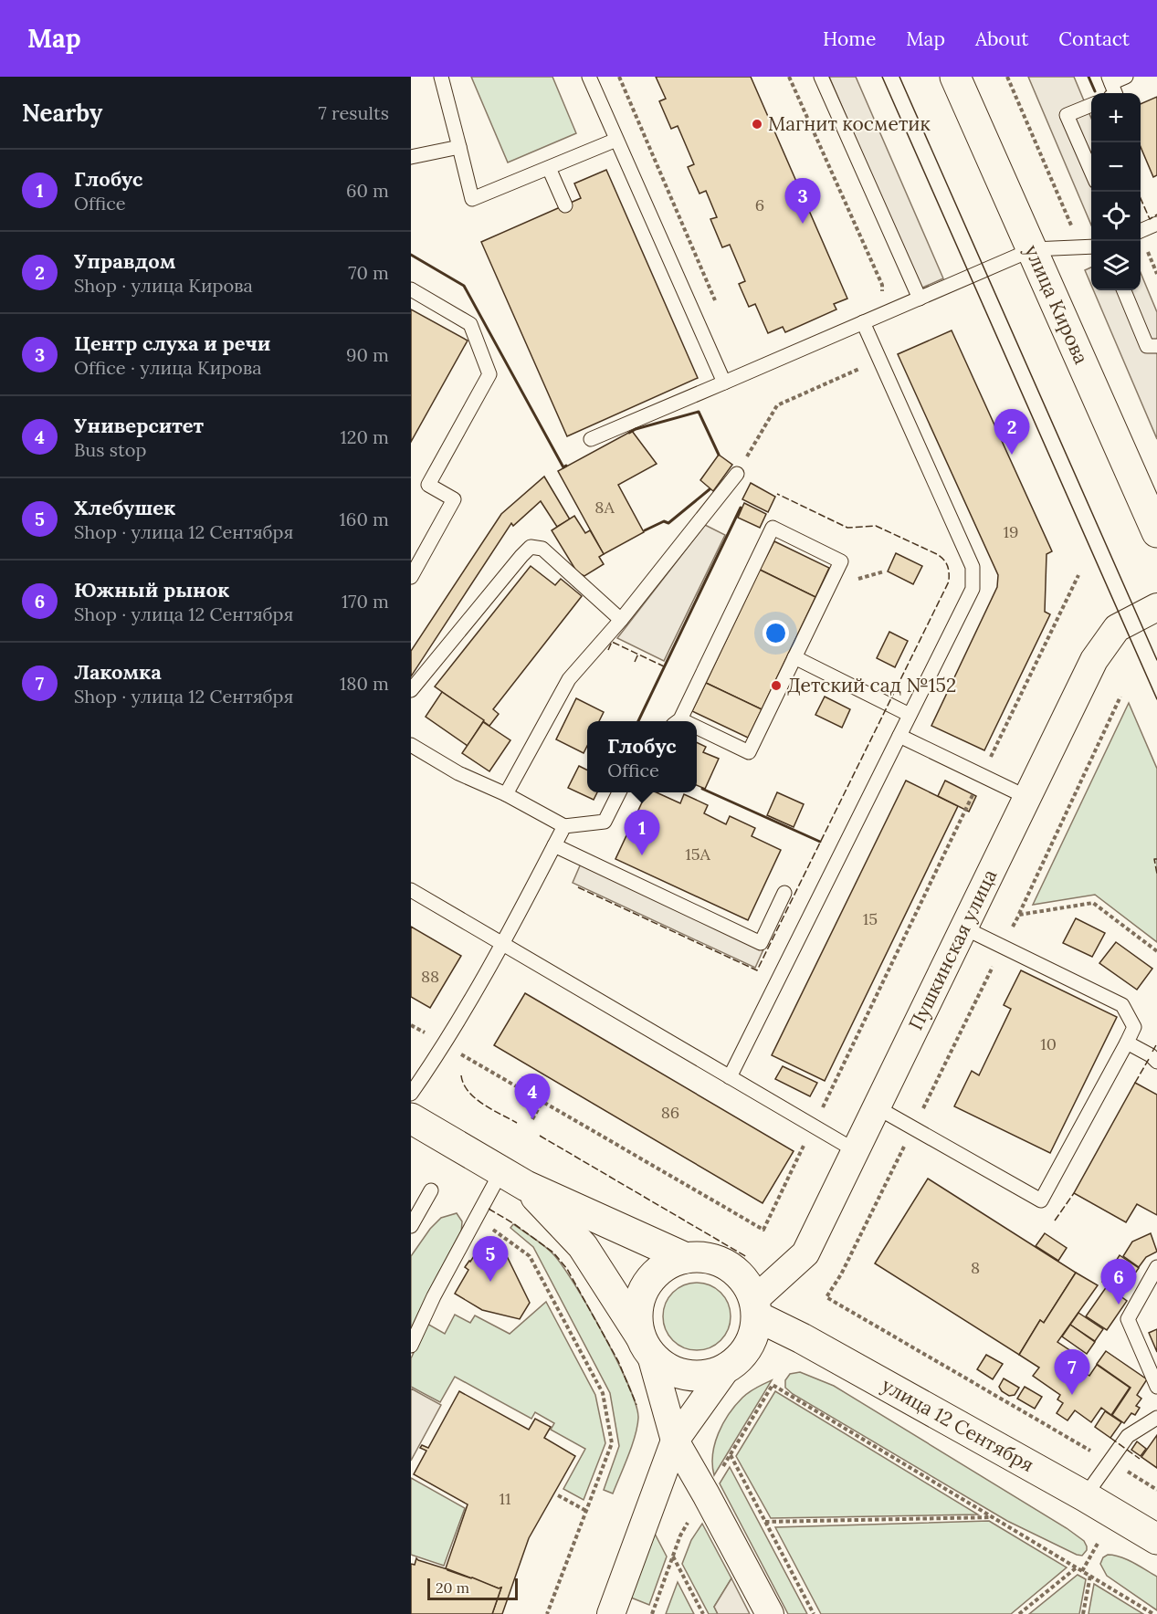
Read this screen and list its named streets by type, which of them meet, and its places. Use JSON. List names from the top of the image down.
{
  "streets": {
    "main road": ["улица Кирова", "улица 12 Сентября"],
    "street": ["Пушкинская улица"]
  },
  "crossings": [
    ["Пушкинская улица", "улица 12 Сентября"]
  ],
  "places": ["Магнит косметик", "Детский сад №152"],
  "house_numbers": [
    "6",
    "8А",
    "19",
    "15А",
    "15",
    "88",
    "10",
    "86",
    "8",
    "11"
  ],
  "scale_bar": "20 m",
  "page": {
    "header": "Map",
    "nav": [
      "Home",
      "Map",
      "About",
      "Contact"
    ],
    "heading": ["Nearby", "7 results"],
    "map_buttons": ["+", "−"],
    "list": [
      {
        "mark": "1",
        "name": "Глобус",
        "note": "Office",
        "value": "60 m"
      },
      {
        "mark": "2",
        "name": "Управдом",
        "note": "Shop · улица Кирова",
        "value": "70 m"
      },
      {
        "mark": "3",
        "name": "Центр слуха и речи",
        "note": "Office · улица Кирова",
        "value": "90 m"
      },
      {
        "mark": "4",
        "name": "Университет",
        "note": "Bus stop",
        "value": "120 m"
      },
      {
        "mark": "5",
        "name": "Хлебушек",
        "note": "Shop · улица 12 Сентября",
        "value": "160 m"
      },
      {
        "mark": "6",
        "name": "Южный рынок",
        "note": "Shop · улица 12 Сентября",
        "value": "170 m"
      },
      {
        "mark": "7",
        "name": "Лакомка",
        "note": "Shop · улица 12 Сентября",
        "value": "180 m"
      }
    ],
    "pins": [
      "3",
      "2",
      "1",
      "4",
      "5",
      "6",
      "7"
    ],
    "popup": ["Глобус", "Office"],
    "scale": "20 m"
  }
}
